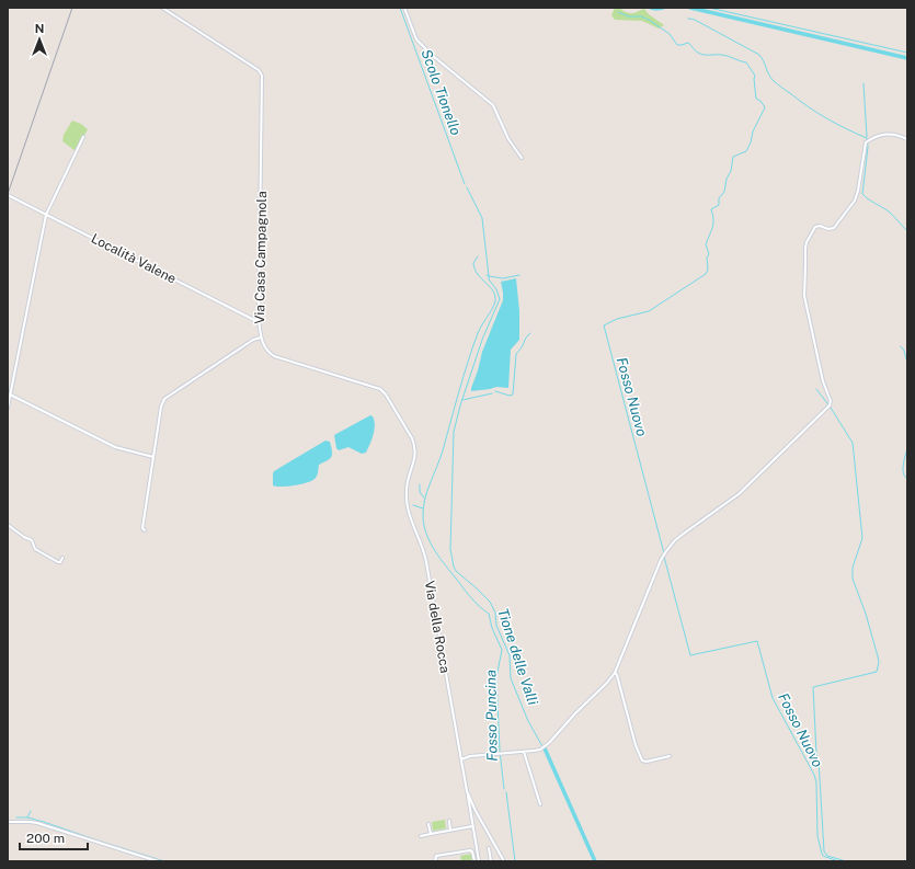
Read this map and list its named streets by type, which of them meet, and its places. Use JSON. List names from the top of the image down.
{
  "streets": {
    "street": ["Via Casa Campagnola", "Località Valene", "Via della Rocca"]
  },
  "crossings": [
    ["Via Casa Campagnola", "Località Valene"],
    ["Via Casa Campagnola", "Via della Rocca"]
  ],
  "water": [
    "Scolo Tionello",
    "Fosso Nuovo",
    "Tione delle Valli",
    "Fosso Puncina"
  ],
  "scale_bar": "200 m",
  "north": "top"
}
